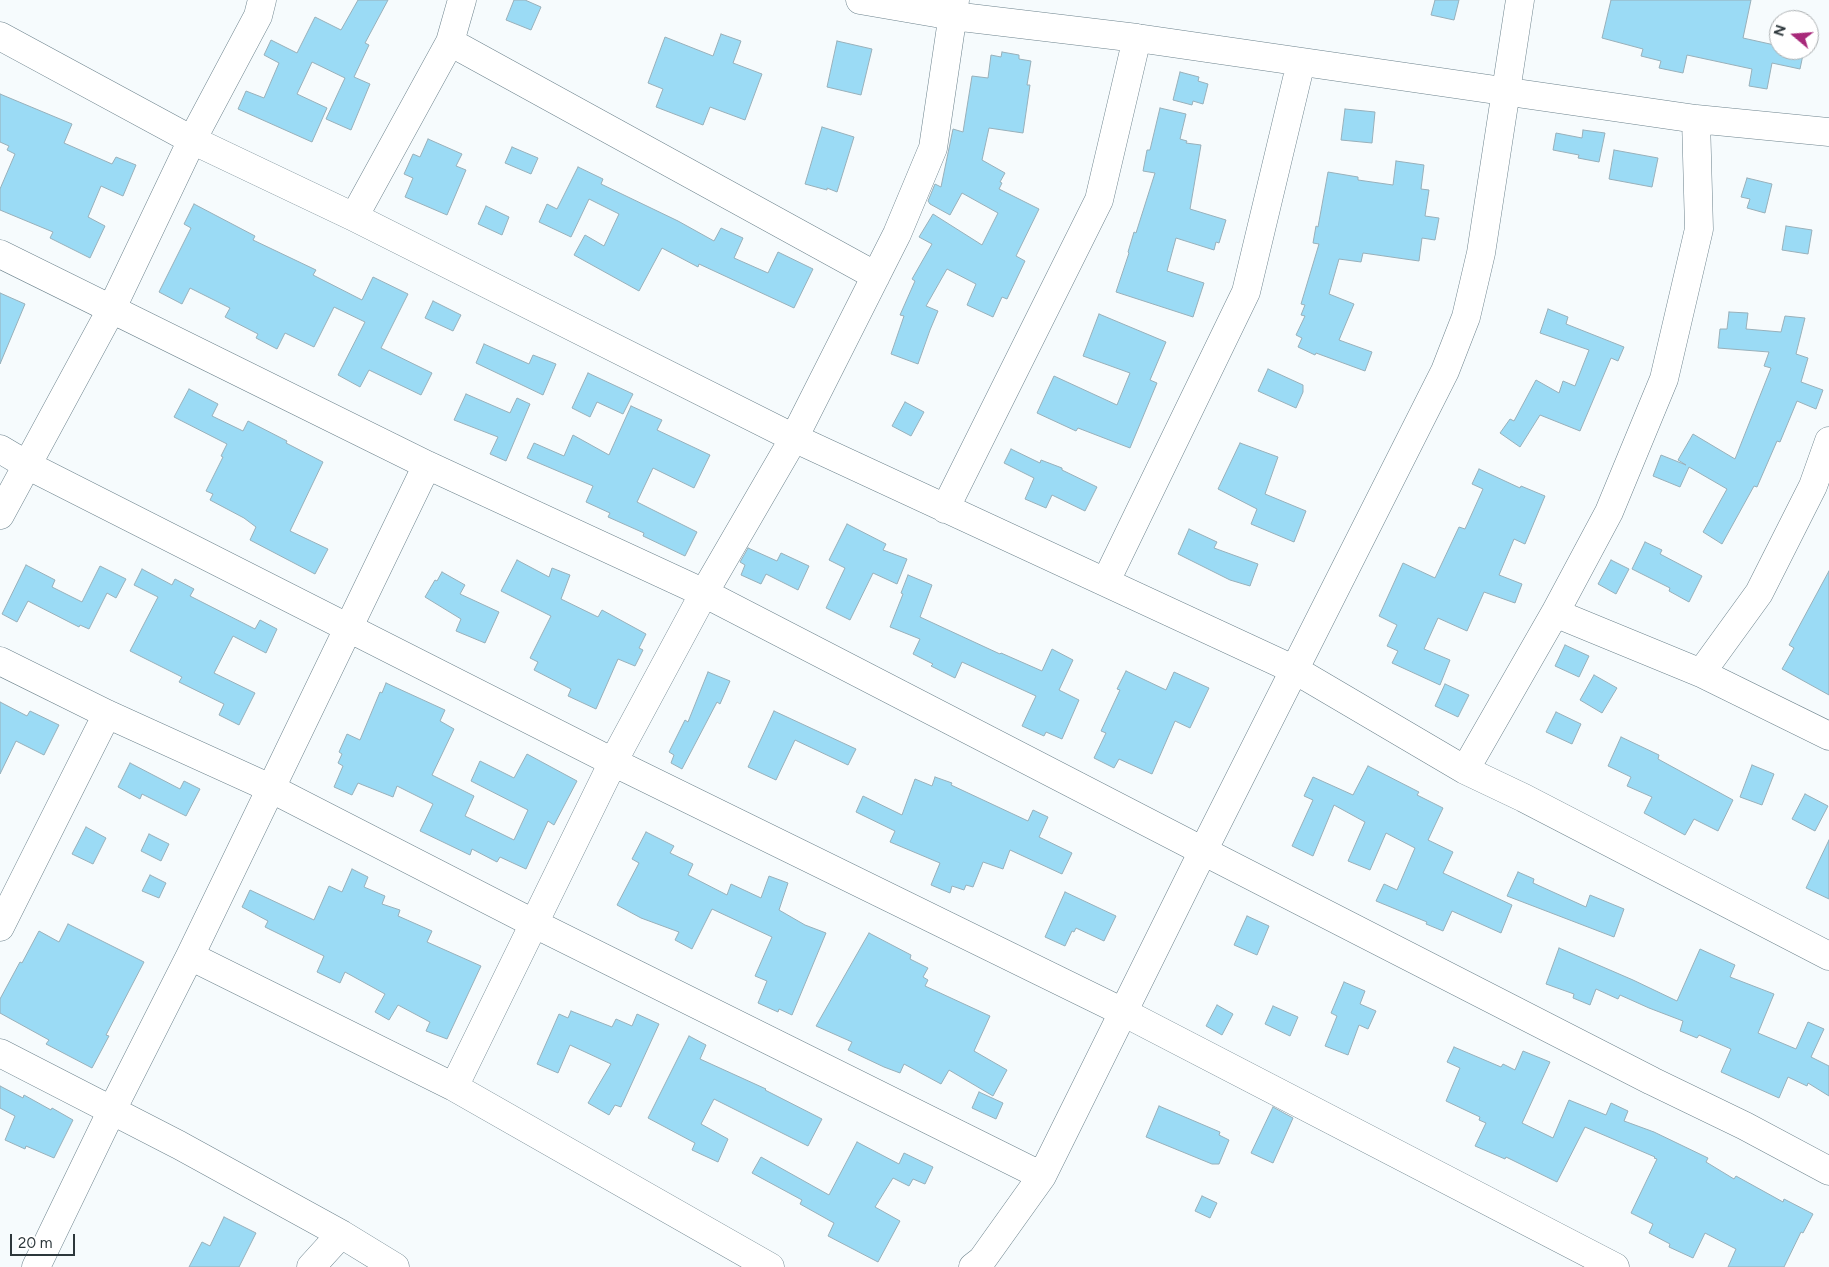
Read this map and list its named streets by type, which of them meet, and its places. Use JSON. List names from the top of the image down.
{
  "scale_bar": "20 m",
  "north": "left"
}
